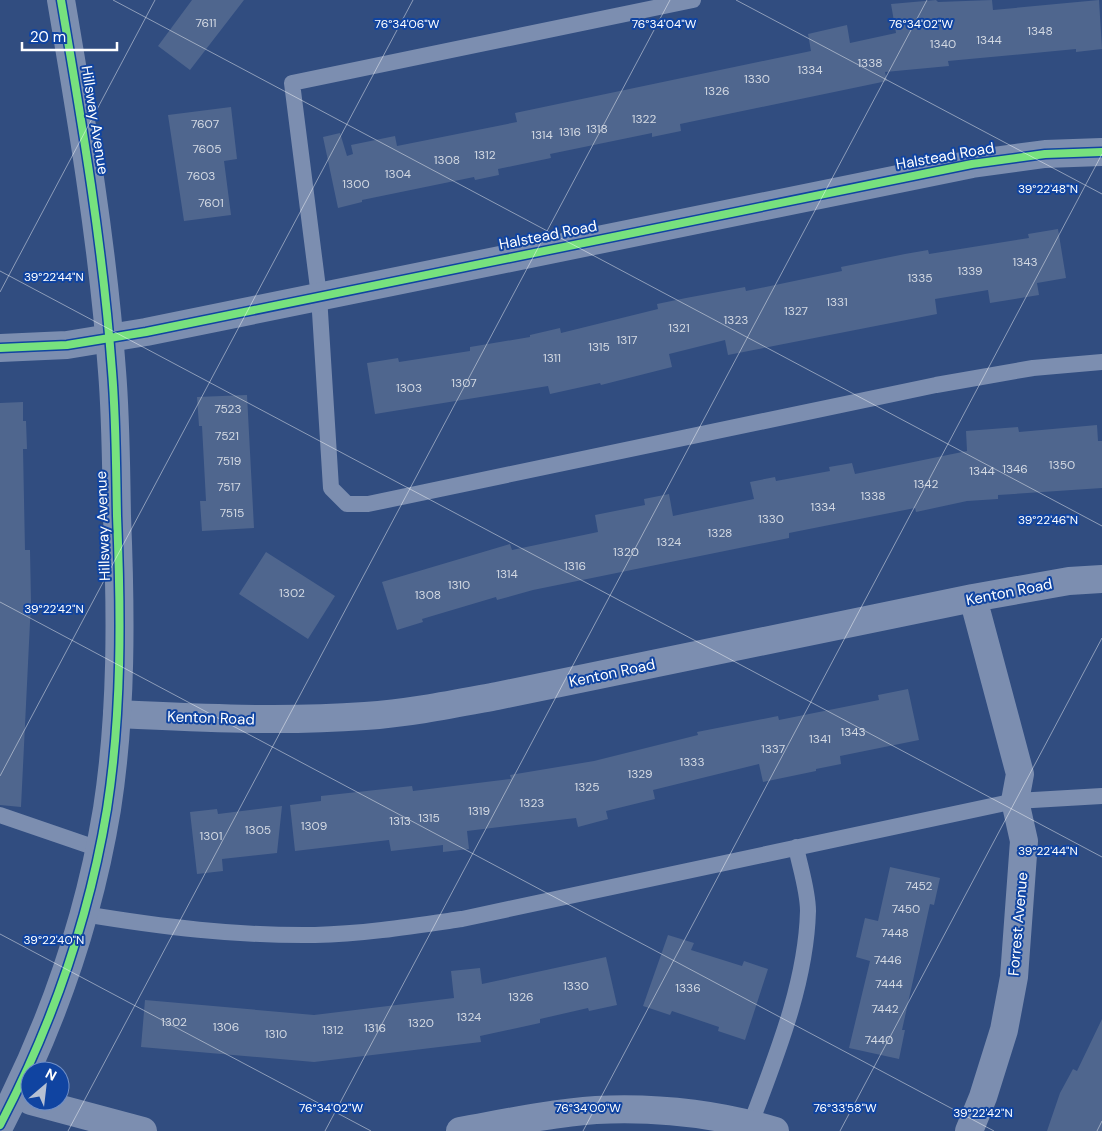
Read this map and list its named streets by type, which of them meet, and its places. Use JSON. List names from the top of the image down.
{
  "streets": {
    "street": [
      "Hillsway Avenue",
      "Halstead Road",
      "Kenton Road",
      "Forrest Avenue"
    ]
  },
  "crossings": [
    ["Hillsway Avenue", "Halstead Road"],
    ["Hillsway Avenue", "Kenton Road"],
    ["Kenton Road", "Forrest Avenue"]
  ],
  "house_numbers": [
    "7611",
    "1348",
    "1344",
    "1340",
    "1338",
    "1334",
    "1330",
    "1326",
    "1322",
    "7607",
    "1318",
    "1316",
    "1314",
    "7605",
    "1312",
    "1308",
    "1304",
    "7603",
    "1300",
    "7601",
    "1343",
    "1339",
    "1335",
    "1331",
    "1327",
    "1323",
    "1321",
    "1317",
    "1315",
    "1311",
    "1307",
    "1303",
    "7523",
    "7521",
    "7519",
    "1350",
    "1346",
    "1344",
    "1342",
    "7517",
    "1338",
    "1334",
    "7515",
    "1330",
    "1328",
    "1324",
    "1320",
    "1316",
    "1314",
    "1310",
    "1302",
    "1308",
    "1343",
    "1341",
    "1337",
    "1333",
    "1329",
    "1325",
    "1323",
    "1319",
    "1315",
    "1313",
    "1309",
    "1305",
    "1301",
    "7452",
    "7450",
    "7448",
    "7446",
    "7444",
    "1330",
    "1336",
    "1326",
    "7442",
    "1324",
    "1302",
    "1320",
    "1306",
    "1316",
    "1312",
    "1310",
    "7440"
  ],
  "scale_bar": "20 m",
  "north": "top right",
  "coordinates": [
    "76°34'06\"W",
    "76°34'04\"W",
    "76°34'02\"W",
    "39°22'48\"N",
    "39°22'44\"N",
    "39°22'46\"N",
    "39°22'42\"N",
    "39°22'40\"N",
    "76°34'00\"W",
    "76°33'58\"W"
  ]
}
